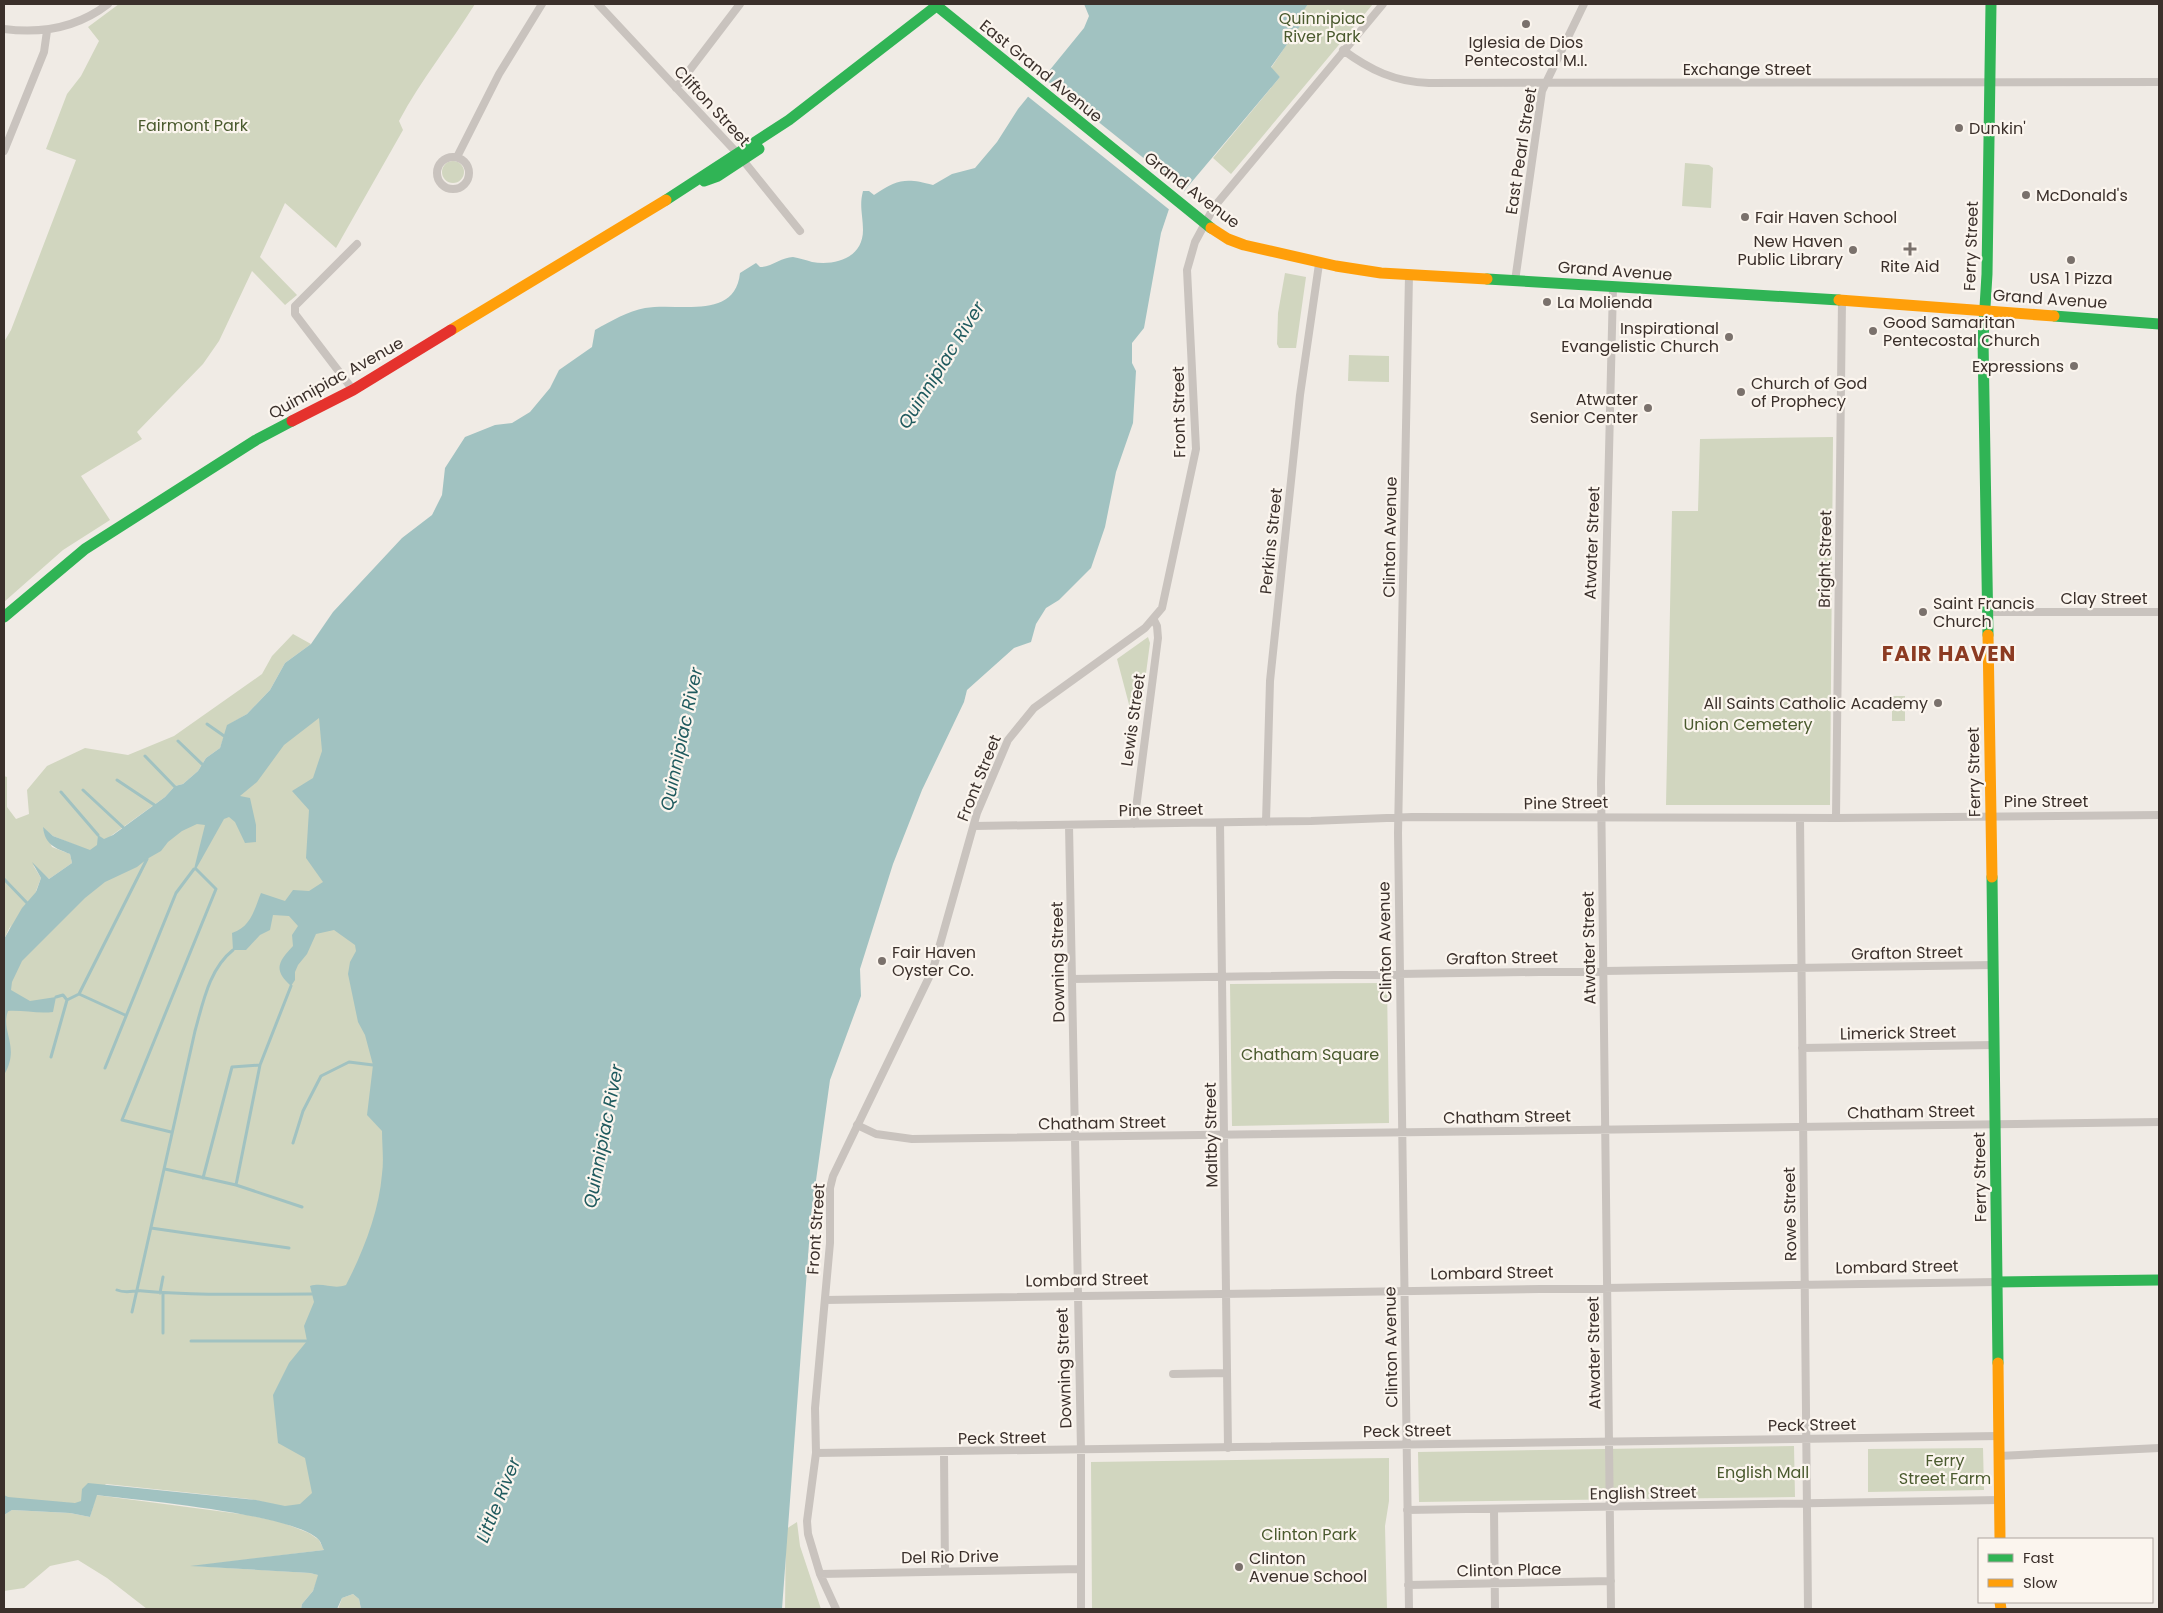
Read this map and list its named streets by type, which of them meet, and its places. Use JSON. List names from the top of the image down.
{
  "streets": {
    "main road": [
      "East Grand Avenue",
      "Grand Avenue",
      "Ferry Street",
      "Quinnipiac Avenue",
      "Lombard Street"
    ],
    "street": [
      "Exchange Street",
      "Clifton Street",
      "East Pearl Street",
      "Front Street",
      "Clinton Avenue",
      "Perkins Street",
      "Atwater Street",
      "Bright Street",
      "Clay Street",
      "Lewis Street",
      "Pine Street",
      "Grafton Street",
      "Downing Street",
      "Limerick Street",
      "Chatham Street",
      "Maltby Street",
      "Rowe Street",
      "Peck Street",
      "English Street",
      "Del Rio Drive",
      "Clinton Place"
    ]
  },
  "crossings": [
    ["Exchange Street", "East Pearl Street"],
    ["Exchange Street", "Ferry Street"],
    ["Exchange Street", "Front Street"],
    ["East Grand Avenue", "Grand Avenue"],
    ["East Grand Avenue", "Quinnipiac Avenue"],
    ["Clifton Street", "Quinnipiac Avenue"],
    ["East Pearl Street", "Grand Avenue"],
    ["Grand Avenue", "Ferry Street"],
    ["Grand Avenue", "Front Street"],
    ["Grand Avenue", "Clinton Avenue"],
    ["Grand Avenue", "Perkins Street"],
    ["Grand Avenue", "Atwater Street"],
    ["Grand Avenue", "Bright Street"],
    ["Ferry Street", "Clay Street"],
    ["Ferry Street", "Pine Street"],
    ["Ferry Street", "Grafton Street"],
    ["Ferry Street", "Limerick Street"],
    ["Ferry Street", "Chatham Street"],
    ["Ferry Street", "Lombard Street"],
    ["Ferry Street", "Peck Street"],
    ["Ferry Street", "English Street"],
    ["Front Street", "Lewis Street"],
    ["Front Street", "Pine Street"],
    ["Front Street", "Chatham Street"],
    ["Front Street", "Lombard Street"],
    ["Front Street", "Peck Street"],
    ["Front Street", "Del Rio Drive"],
    ["Clinton Avenue", "Pine Street"],
    ["Clinton Avenue", "Grafton Street"],
    ["Clinton Avenue", "Chatham Street"],
    ["Clinton Avenue", "Lombard Street"],
    ["Clinton Avenue", "Peck Street"],
    ["Clinton Avenue", "English Street"],
    ["Clinton Avenue", "Clinton Place"],
    ["Perkins Street", "Pine Street"],
    ["Atwater Street", "Pine Street"],
    ["Atwater Street", "Grafton Street"],
    ["Atwater Street", "Chatham Street"],
    ["Atwater Street", "Lombard Street"],
    ["Atwater Street", "Peck Street"],
    ["Atwater Street", "English Street"],
    ["Atwater Street", "Clinton Place"],
    ["Bright Street", "Pine Street"],
    ["Lewis Street", "Pine Street"],
    ["Pine Street", "Downing Street"],
    ["Pine Street", "Maltby Street"],
    ["Pine Street", "Rowe Street"],
    ["Grafton Street", "Downing Street"],
    ["Grafton Street", "Maltby Street"],
    ["Grafton Street", "Rowe Street"],
    ["Downing Street", "Chatham Street"],
    ["Downing Street", "Lombard Street"],
    ["Downing Street", "Peck Street"],
    ["Downing Street", "Del Rio Drive"],
    ["Limerick Street", "Rowe Street"],
    ["Chatham Street", "Maltby Street"],
    ["Chatham Street", "Rowe Street"],
    ["Maltby Street", "Lombard Street"],
    ["Maltby Street", "Peck Street"],
    ["Rowe Street", "Lombard Street"],
    ["Rowe Street", "Peck Street"],
    ["Rowe Street", "English Street"]
  ],
  "districts": ["FAIR HAVEN"],
  "water": ["Quinnipiac River", "Little River"],
  "parks": [
    "Quinnipiac River Park",
    "Fairmont Park",
    "Union Cemetery",
    "Chatham Square",
    "Ferry Street Farm",
    "English Mall",
    "Clinton Park"
  ],
  "places": {
    "other": [
      "Iglesia de Dios Pentecostal M.I.",
      "Dunkin'",
      "McDonald's",
      "Fair Haven School",
      "New Haven Public Library",
      "USA 1 Pizza",
      "La Molienda",
      "Good Samaritan Pentecostal Church",
      "Inspirational Evangelistic Church",
      "Expressions",
      "Church of God of Prophecy",
      "Atwater Senior Center",
      "Saint Francis Church",
      "All Saints Catholic Academy",
      "Fair Haven Oyster Co.",
      "Clinton Avenue School"
    ],
    "health": ["Rite Aid"]
  },
  "legend": ["Fast", "Slow"]
}
